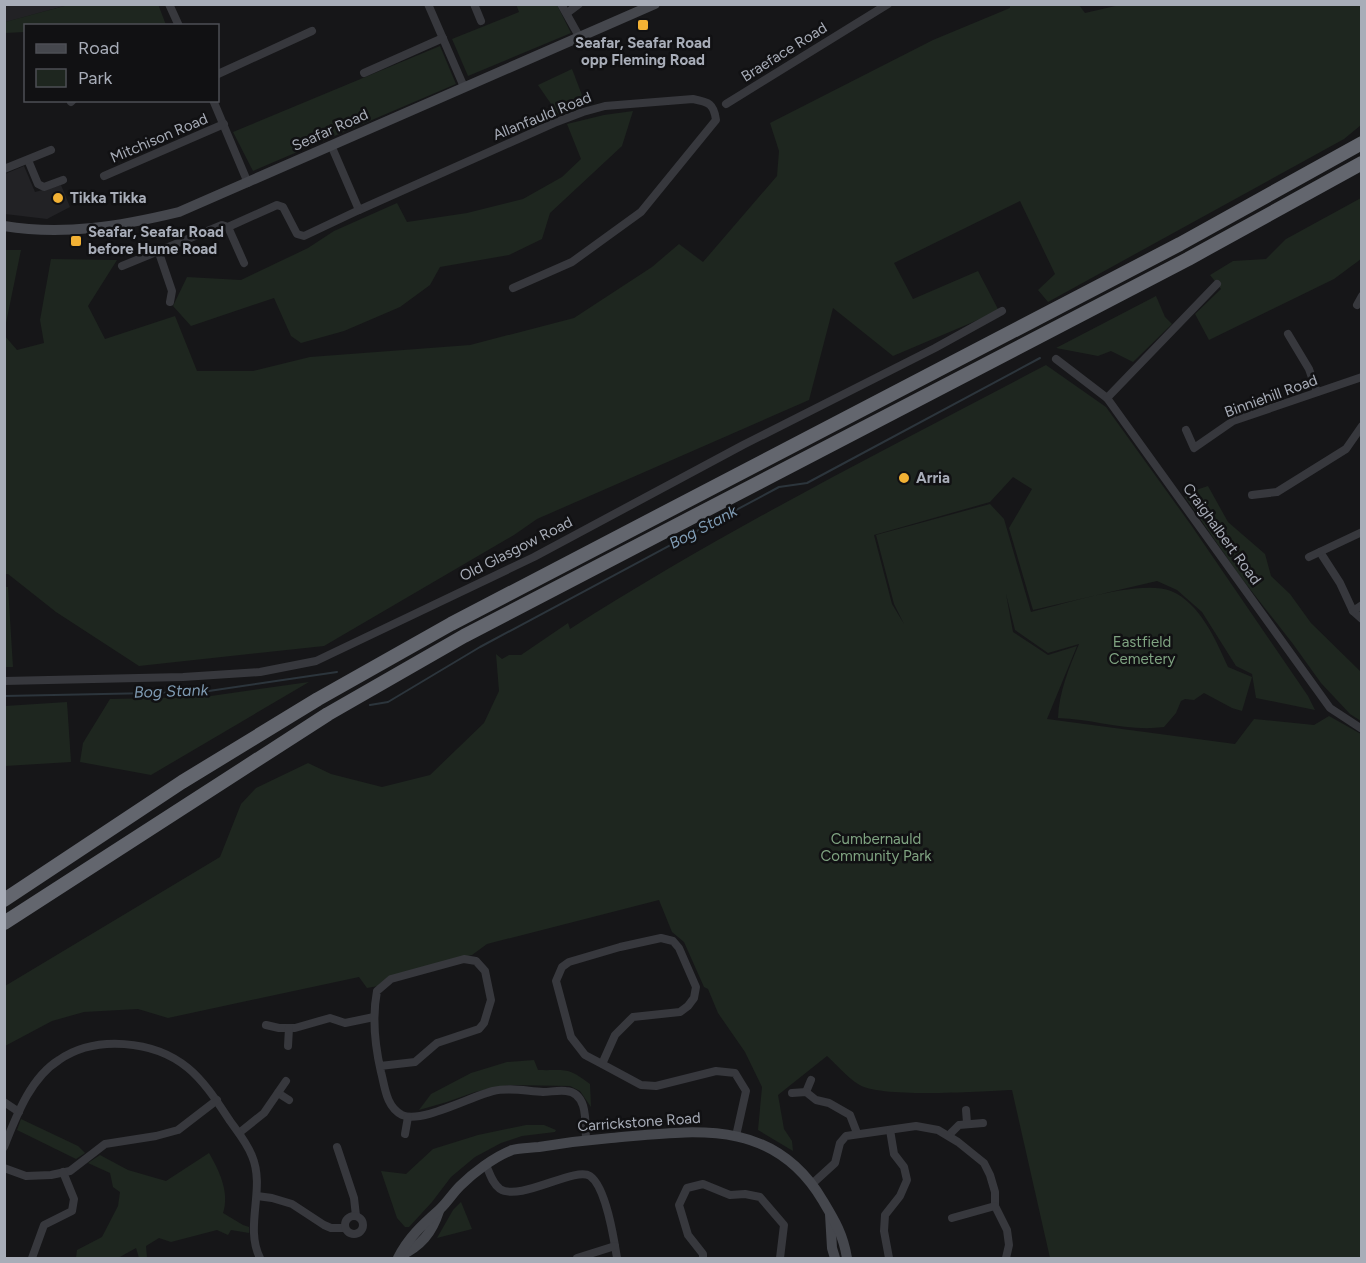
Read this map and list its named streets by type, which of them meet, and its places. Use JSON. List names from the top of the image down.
{
  "streets": {
    "street": [
      "Braeface Road",
      "Allanfauld Road",
      "Seafar Road",
      "Mitchison Road",
      "Binniehill Road",
      "Craighalbert Road",
      "Old Glasgow Road",
      "Carrickstone Road"
    ]
  },
  "water": ["Bog Stank"],
  "parks": ["Eastfield Cemetery", "Cumbernauld Community Park"],
  "places": {
    "transit": ["Seafar, Seafar Road opp Fleming Road", "Seafar, Seafar Road before Hume Road"],
    "other": ["Tikka Tikka", "Arria"]
  },
  "legend": ["Road", "Park"]
}
